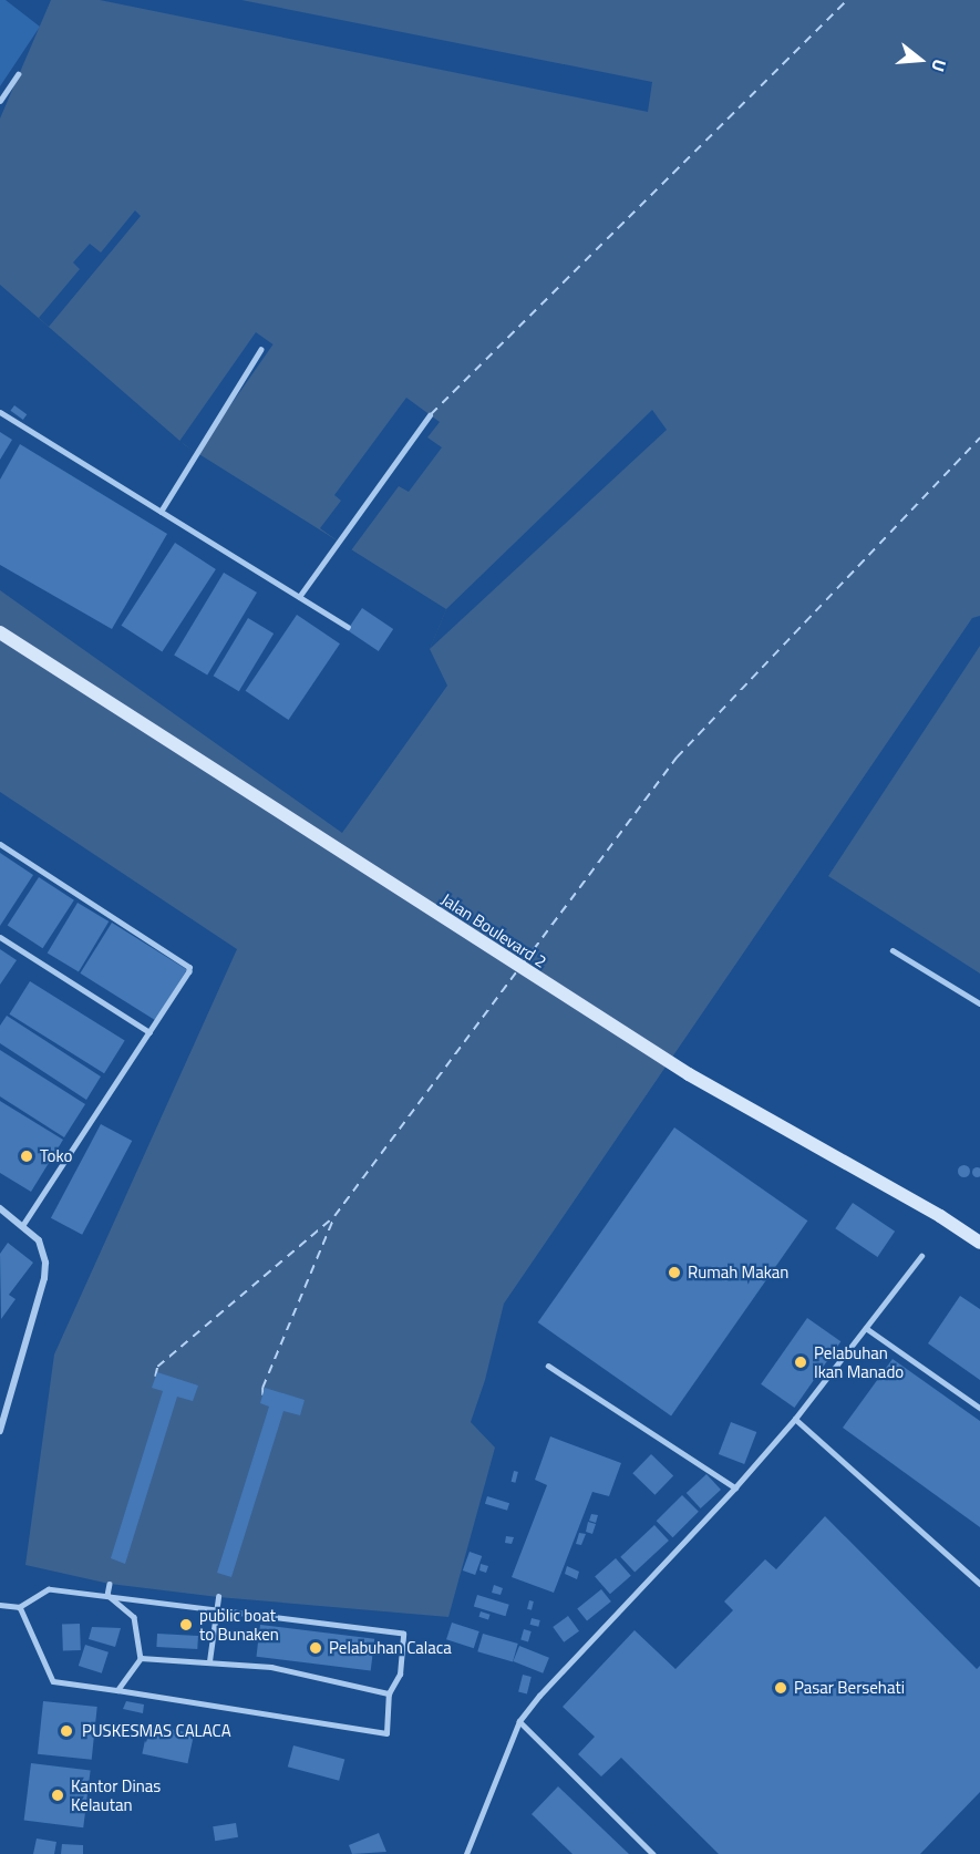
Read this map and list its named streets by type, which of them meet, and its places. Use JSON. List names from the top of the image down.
{
  "streets": {
    "main road": ["Jalan Boulevard 2"]
  },
  "places": [
    "Toko",
    "Rumah Makan",
    "Pelabuhan Ikan Manado",
    "public boat to Bunaken",
    "Pelabuhan Calaca",
    "Pasar Bersehati",
    "PUSKESMAS CALACA",
    "Kantor Dinas Kelautan"
  ],
  "north": "right"
}
